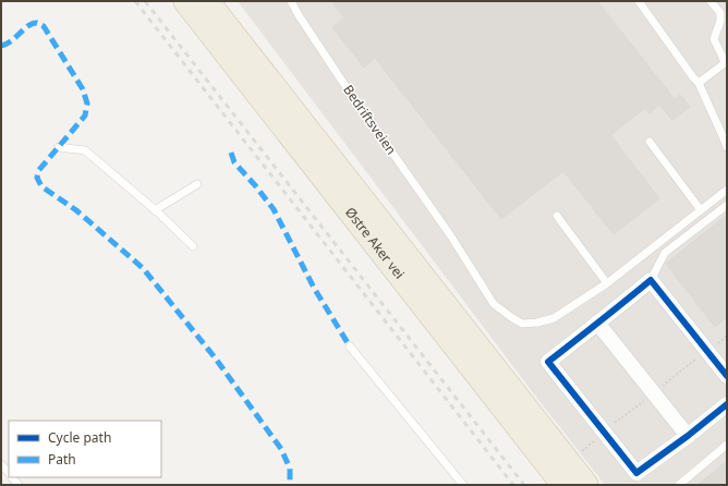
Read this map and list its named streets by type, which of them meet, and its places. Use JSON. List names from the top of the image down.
{
  "streets": {
    "highway": ["Østre Aker vei"],
    "lane": ["Bedriftsveien"]
  },
  "legend": ["Cycle path", "Path"]
}
